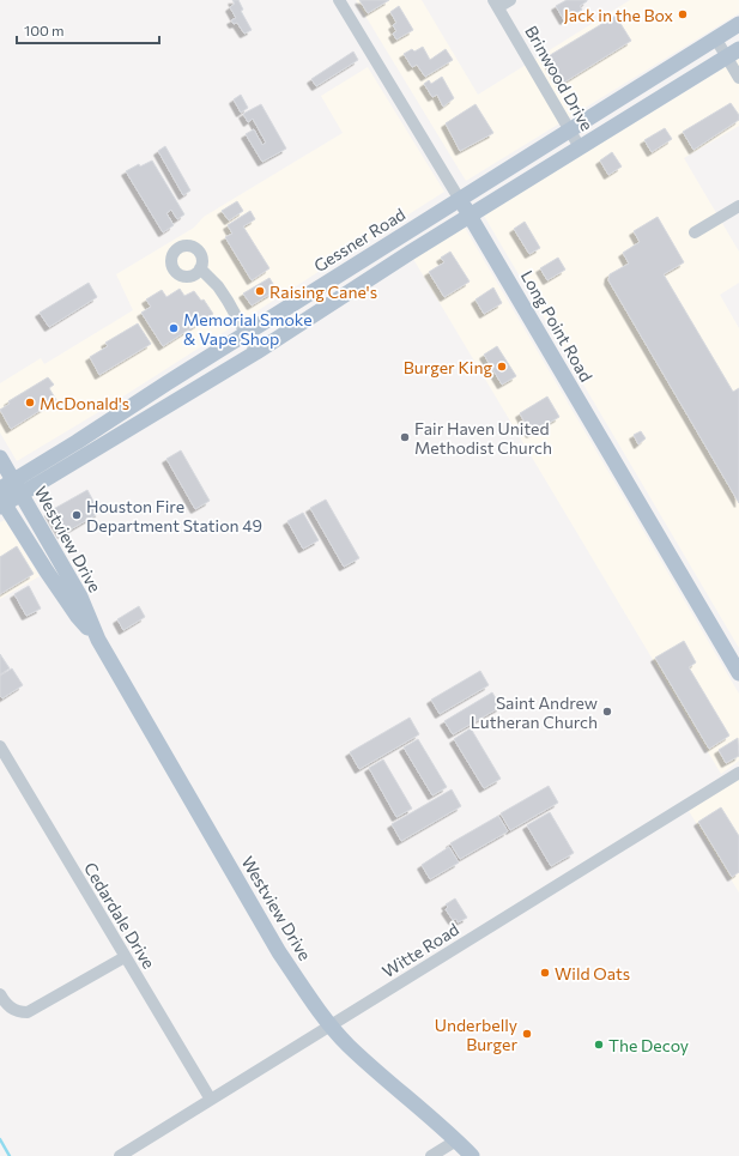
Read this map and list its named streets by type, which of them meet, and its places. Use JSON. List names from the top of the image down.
{
  "streets": {
    "main road": ["Gessner Road", "Long Point Road", "Westview Drive"],
    "street": ["Brinwood Drive", "Cedardale Drive", "Witte Road"]
  },
  "crossings": [
    ["Brinwood Drive", "Gessner Road"],
    ["Gessner Road", "Long Point Road"],
    ["Gessner Road", "Westview Drive"],
    ["Westview Drive", "Witte Road"],
    ["Cedardale Drive", "Witte Road"]
  ],
  "places": [
    "Jack in the Box",
    "Raising Cane's",
    "Memorial Smoke & Vape Shop",
    "Burger King",
    "McDonald's",
    "Fair Haven United Methodist Church",
    "Houston Fire Department Station 49",
    "Saint Andrew Lutheran Church",
    "Wild Oats",
    "Underbelly Burger",
    "The Decoy"
  ],
  "scale_bar": "100 m"
}
